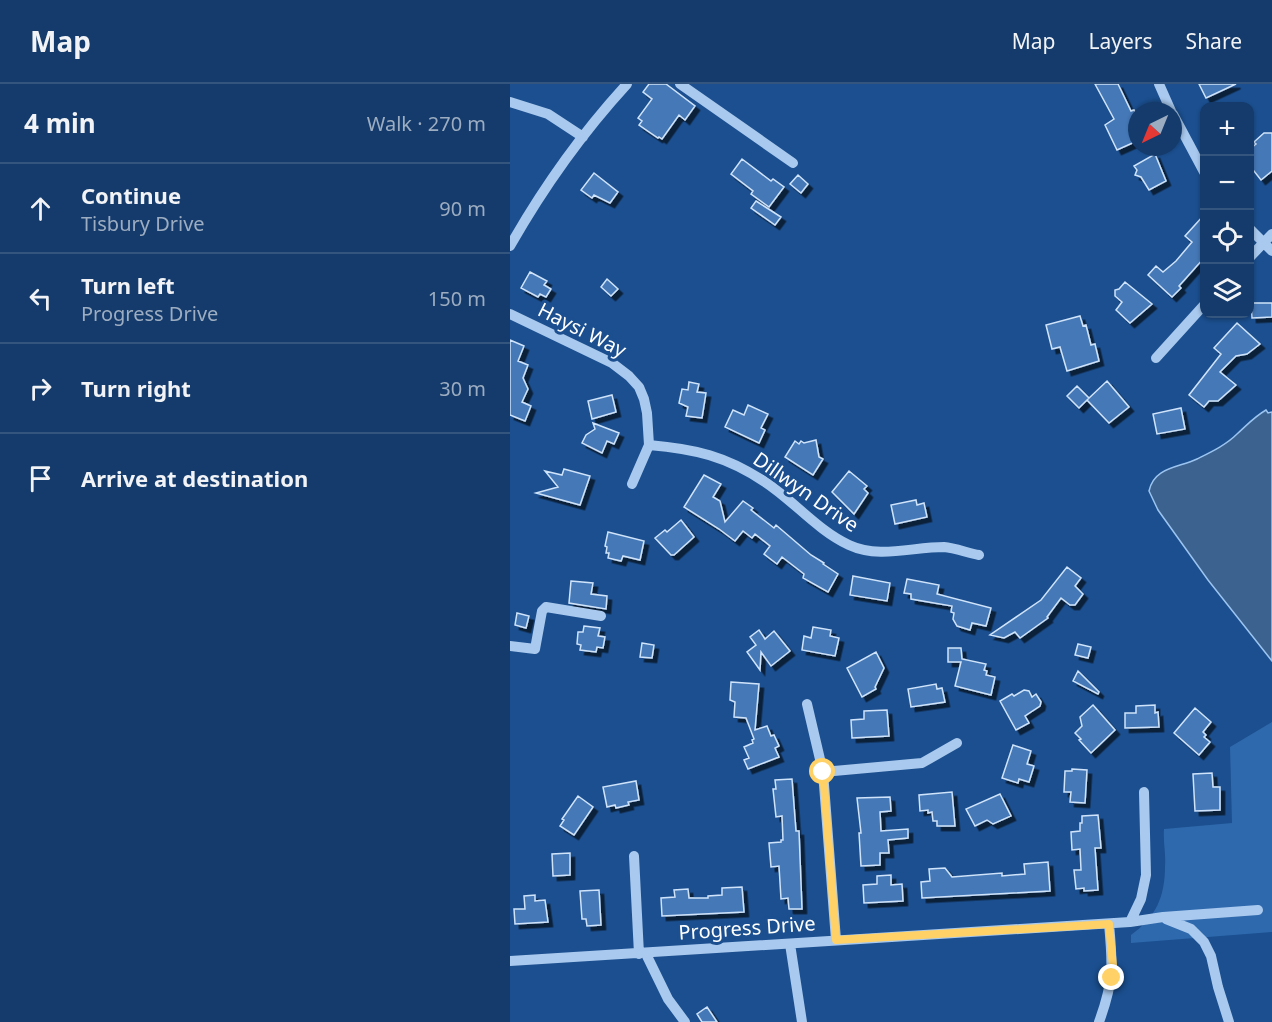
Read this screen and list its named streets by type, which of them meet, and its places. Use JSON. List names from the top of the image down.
{
  "streets": {
    "street": ["Haysi Way", "Dillwyn Drive", "Progress Drive"]
  },
  "crossings": [
    ["Haysi Way", "Dillwyn Drive"]
  ],
  "north": "bottom left",
  "page": {
    "header": "Map",
    "nav": ["Map", "Layers", "Share"],
    "heading": ["4 min", "Walk · 270 m"],
    "map_buttons": ["+", "−"],
    "list": [
      ["Continue", "Tisbury Drive", "90 m"],
      ["Turn left", "Progress Drive", "150 m"],
      ["Turn right", "30 m"],
      "Arrive at destination"
    ]
  }
}
